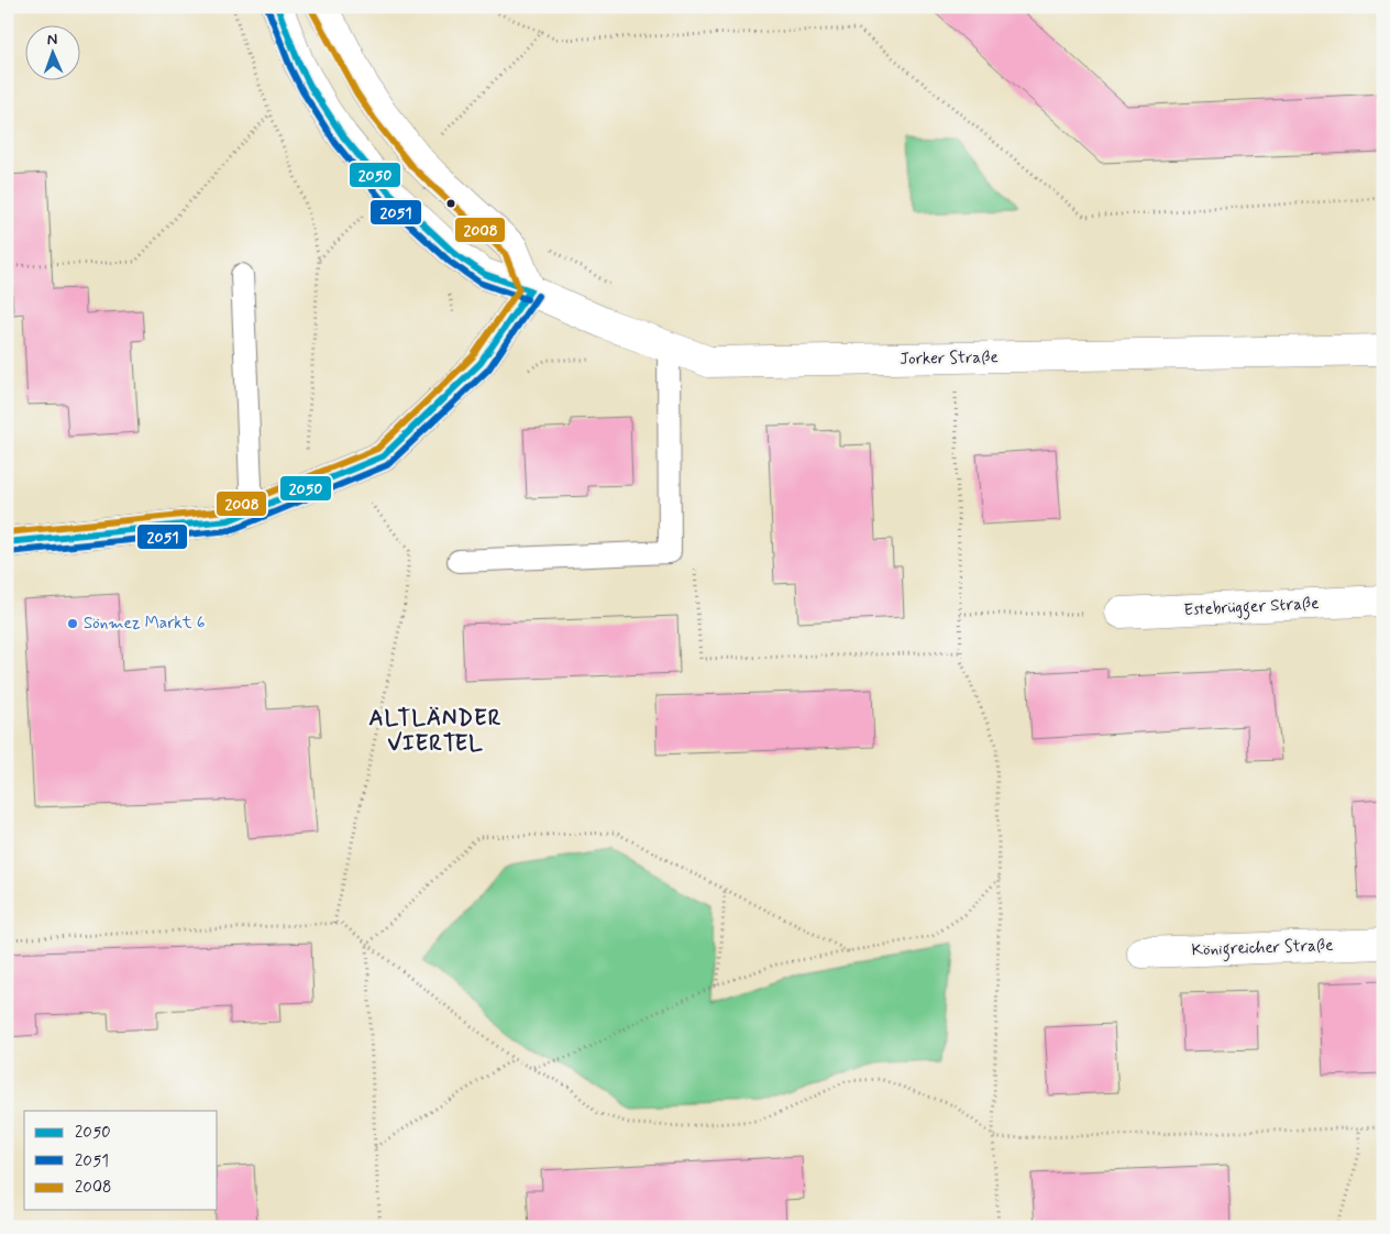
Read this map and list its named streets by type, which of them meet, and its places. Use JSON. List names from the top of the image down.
{
  "streets": {
    "street": ["Jorker Straße", "Estebrügger Straße", "Königreicher Straße"]
  },
  "districts": ["ALTLÄNDER VIERTEL"],
  "places": ["Sönmez Markt 6"],
  "lines": ["transit line 2050", "transit line 2051", "transit line 2008"],
  "legend": ["2050", "2051", "2008"],
  "north": "top"
}
